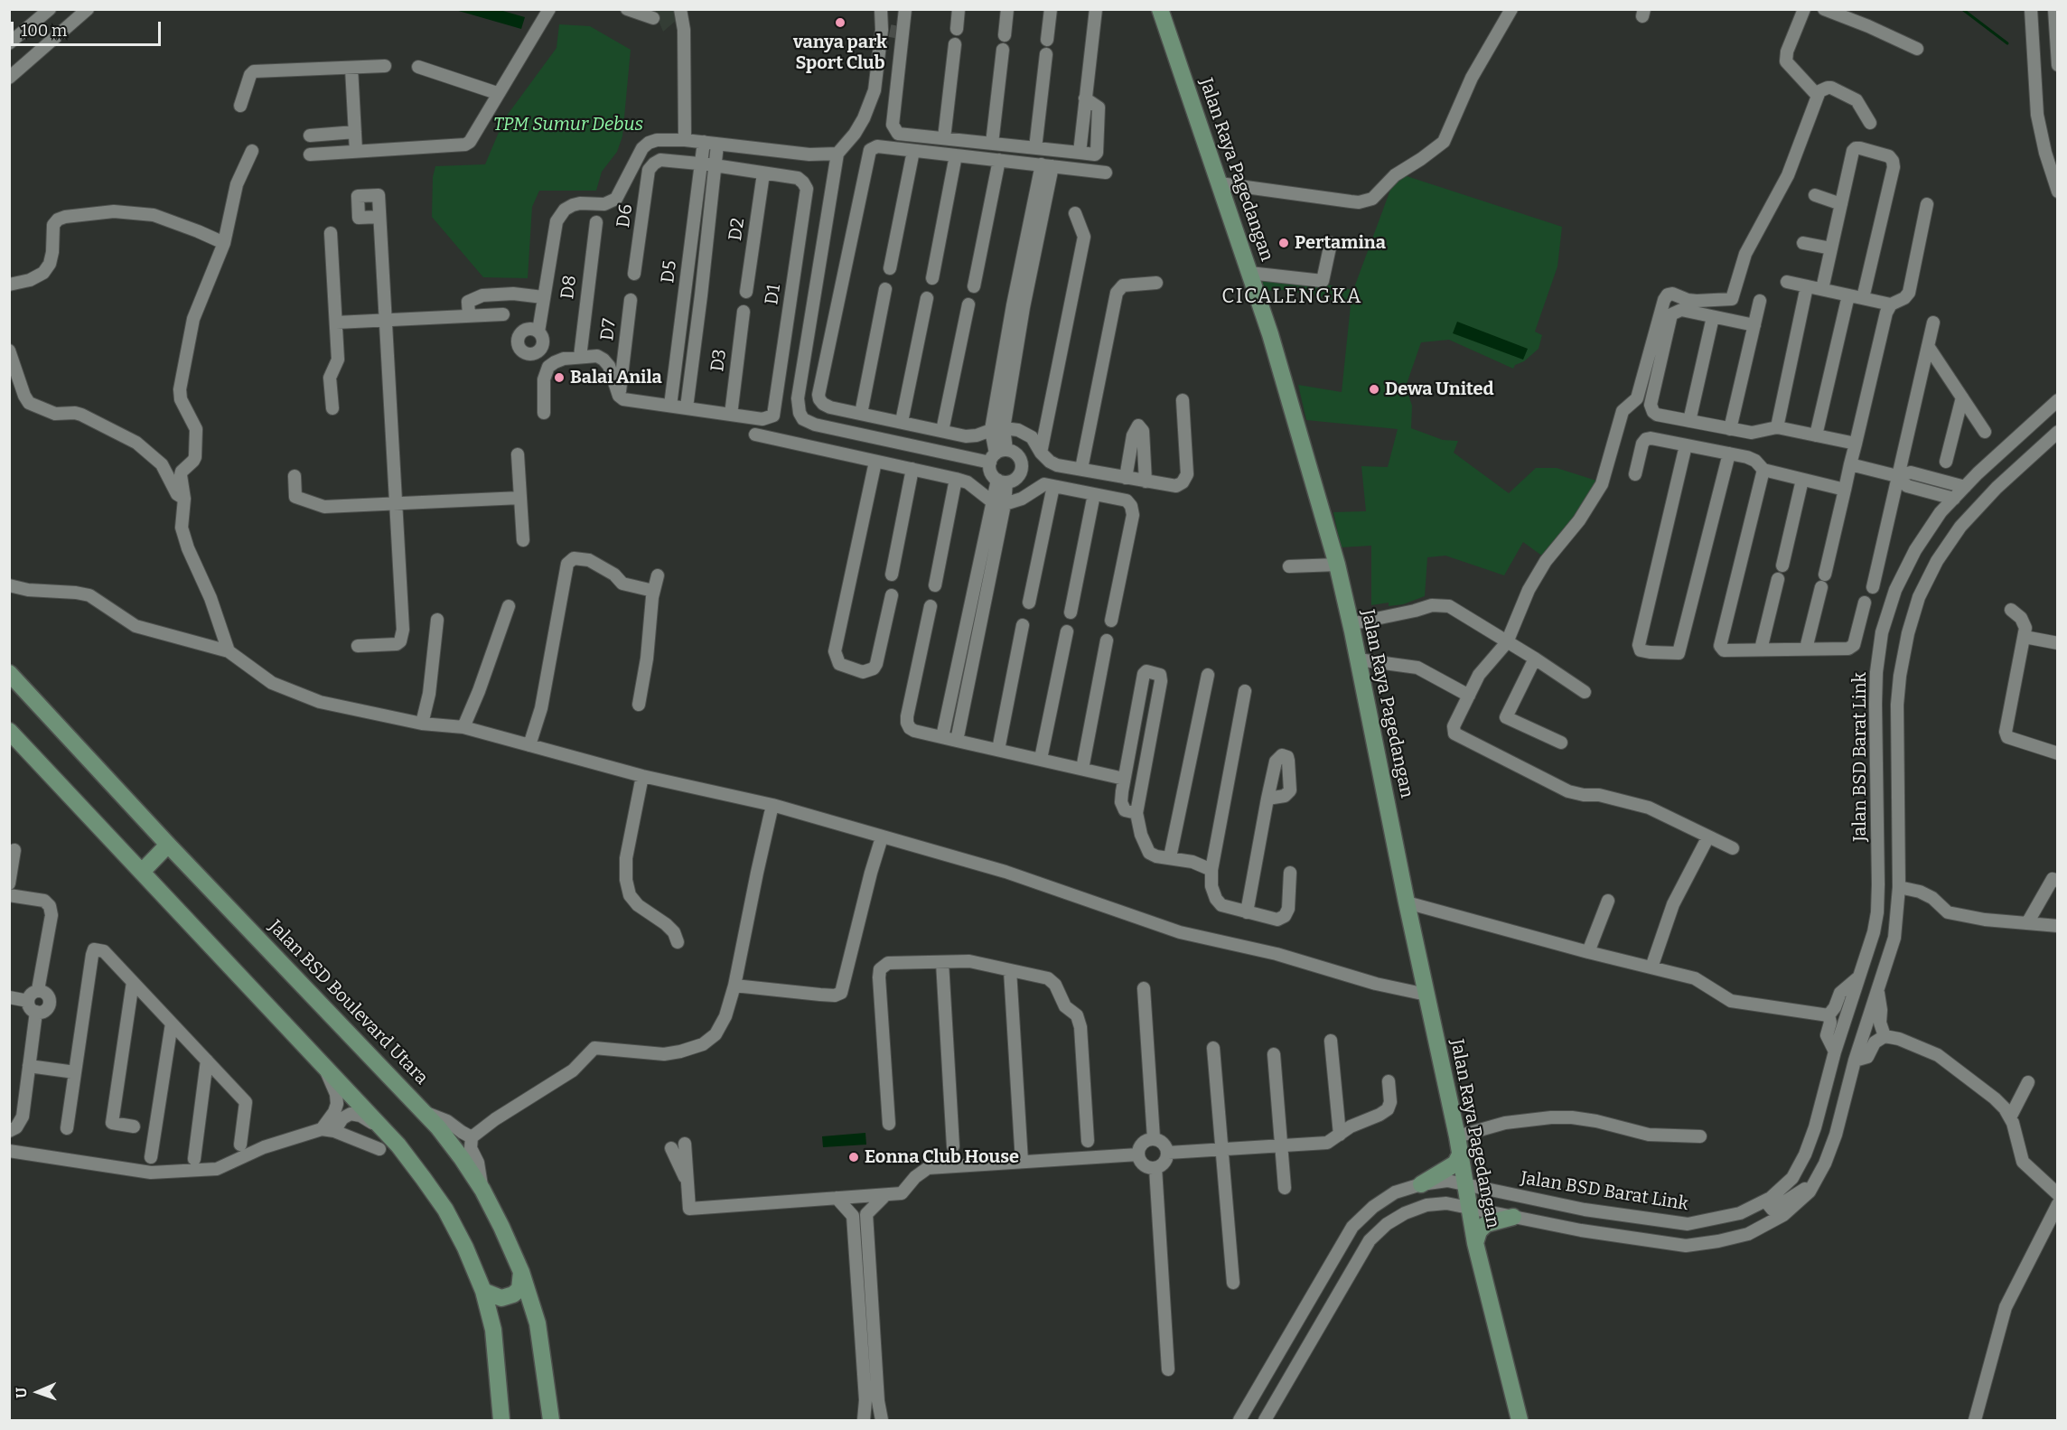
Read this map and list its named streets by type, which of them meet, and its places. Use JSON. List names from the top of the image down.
{
  "streets": {
    "main road": ["Jalan Raya Pagedangan", "Jalan BSD Boulevard Utara"],
    "street": [
      "D6",
      "D2",
      "D5",
      "D8",
      "D1",
      "D7",
      "D3",
      "Jalan BSD Barat Link"
    ]
  },
  "crossings": [
    ["Jalan Raya Pagedangan", "Jalan BSD Barat Link"],
    ["D6", "D5"],
    ["D2", "D1"],
    ["D1", "D3"]
  ],
  "districts": ["CICALENGKA"],
  "parks": ["TPM Sumur Debus"],
  "places": [
    "vanya park Sport Club",
    "Pertamina",
    "Balai Anila",
    "Dewa United",
    "Eonna Club House"
  ],
  "scale_bar": "100 m",
  "north": "left"
}
